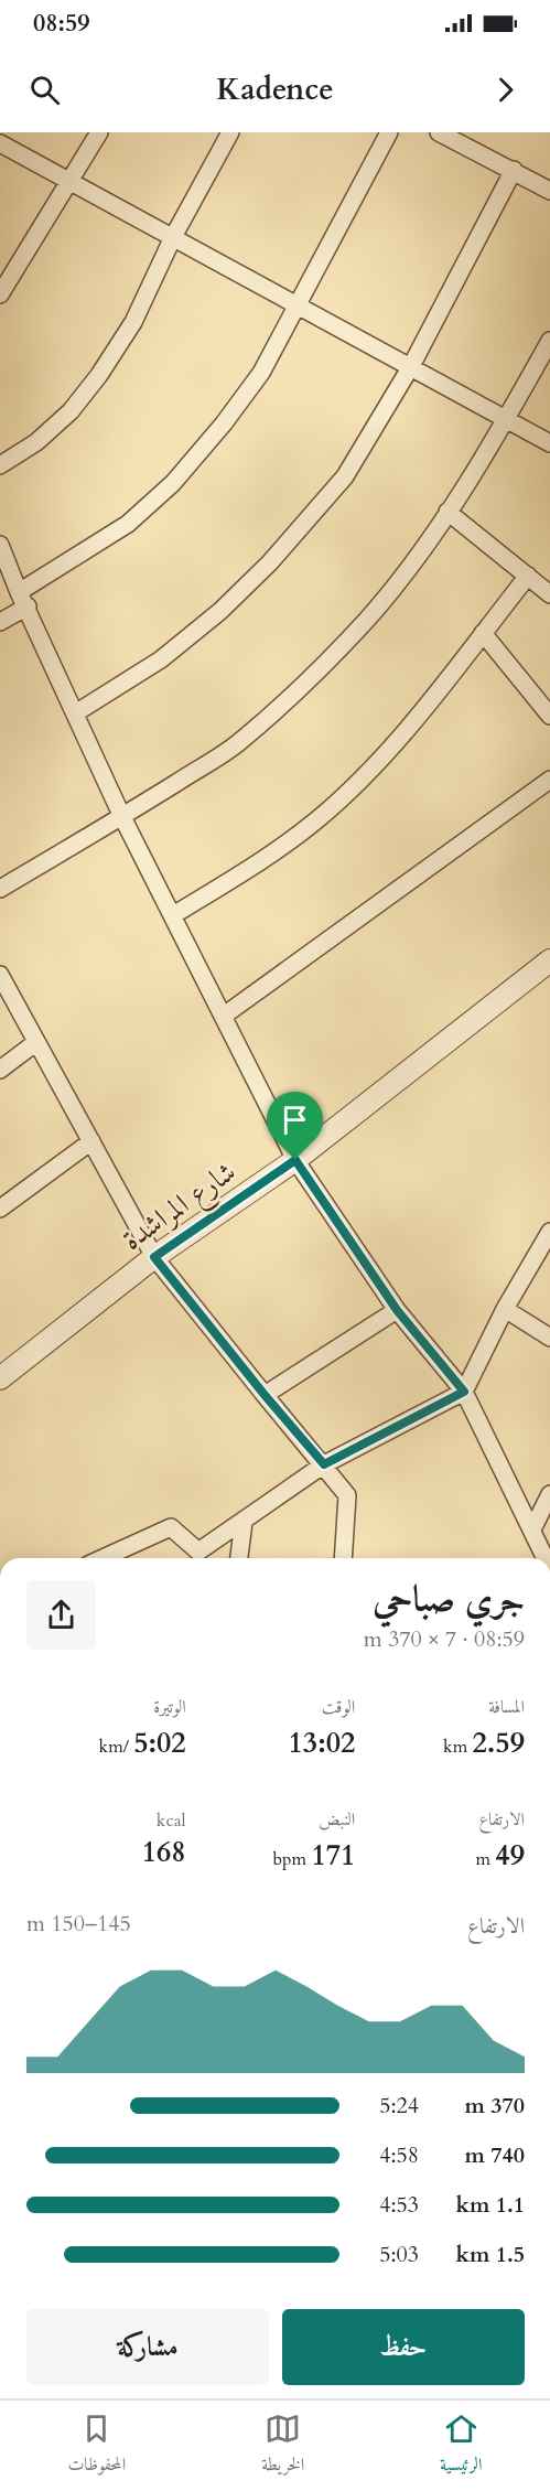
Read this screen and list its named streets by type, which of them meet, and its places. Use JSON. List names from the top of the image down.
{
  "streets": {
    "street": ["شارع المراشدة"]
  },
  "page": {
    "status": "08:59",
    "header": "Kadence",
    "heading": ["جري صباحي", "08:59 · 7 × 370 m"],
    "stats": [
      ["المسافة", "2.59 km"],
      ["الوقت", "13:02"],
      ["الوتيرة", "5:02 /km"],
      ["الارتفاع", "49 m"],
      ["النبض", "171 bpm"],
      ["kcal", "168"]
    ],
    "chart": ["الارتفاع", "145–150 m"],
    "list": [
      {
        "name": "370 m",
        "note": "5:24"
      },
      {
        "name": "740 m",
        "note": "4:58"
      },
      {
        "name": "1.1 km",
        "note": "4:53"
      },
      {
        "name": "1.5 km",
        "note": "5:03"
      }
    ],
    "buttons": ["حفظ", "مشاركة"],
    "tabs": ["الرئيسية", "الخريطة", "المحفوظات"]
  }
}
